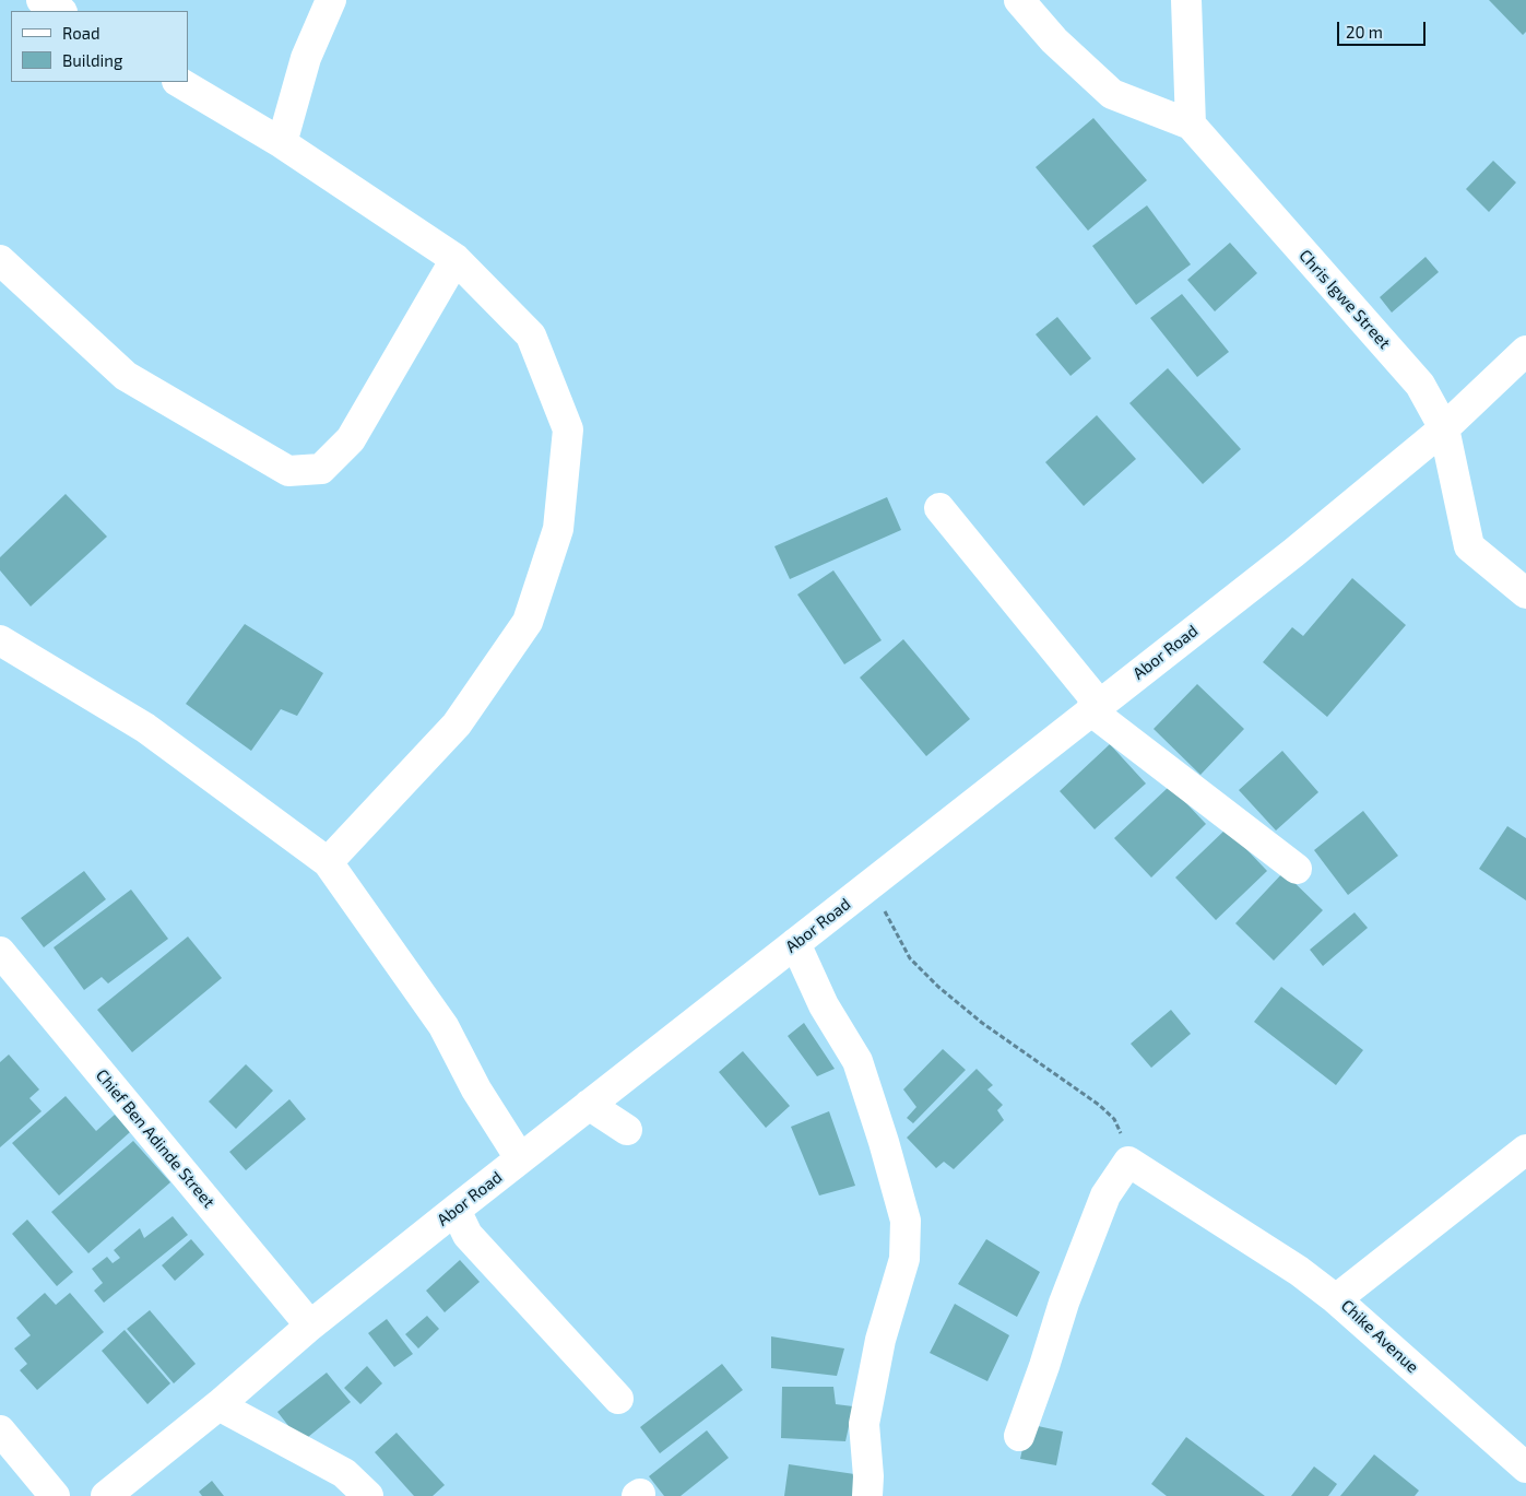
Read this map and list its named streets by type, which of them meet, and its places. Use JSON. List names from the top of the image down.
{
  "streets": {
    "street": [
      "Chris Igwe Street",
      "Abor Road",
      "Chief Ben Adinde Street",
      "Chike Avenue"
    ]
  },
  "crossings": [
    ["Chris Igwe Street", "Abor Road"],
    ["Abor Road", "Chief Ben Adinde Street"]
  ],
  "legend": ["Road", "Building"],
  "scale_bar": "20 m"
}
